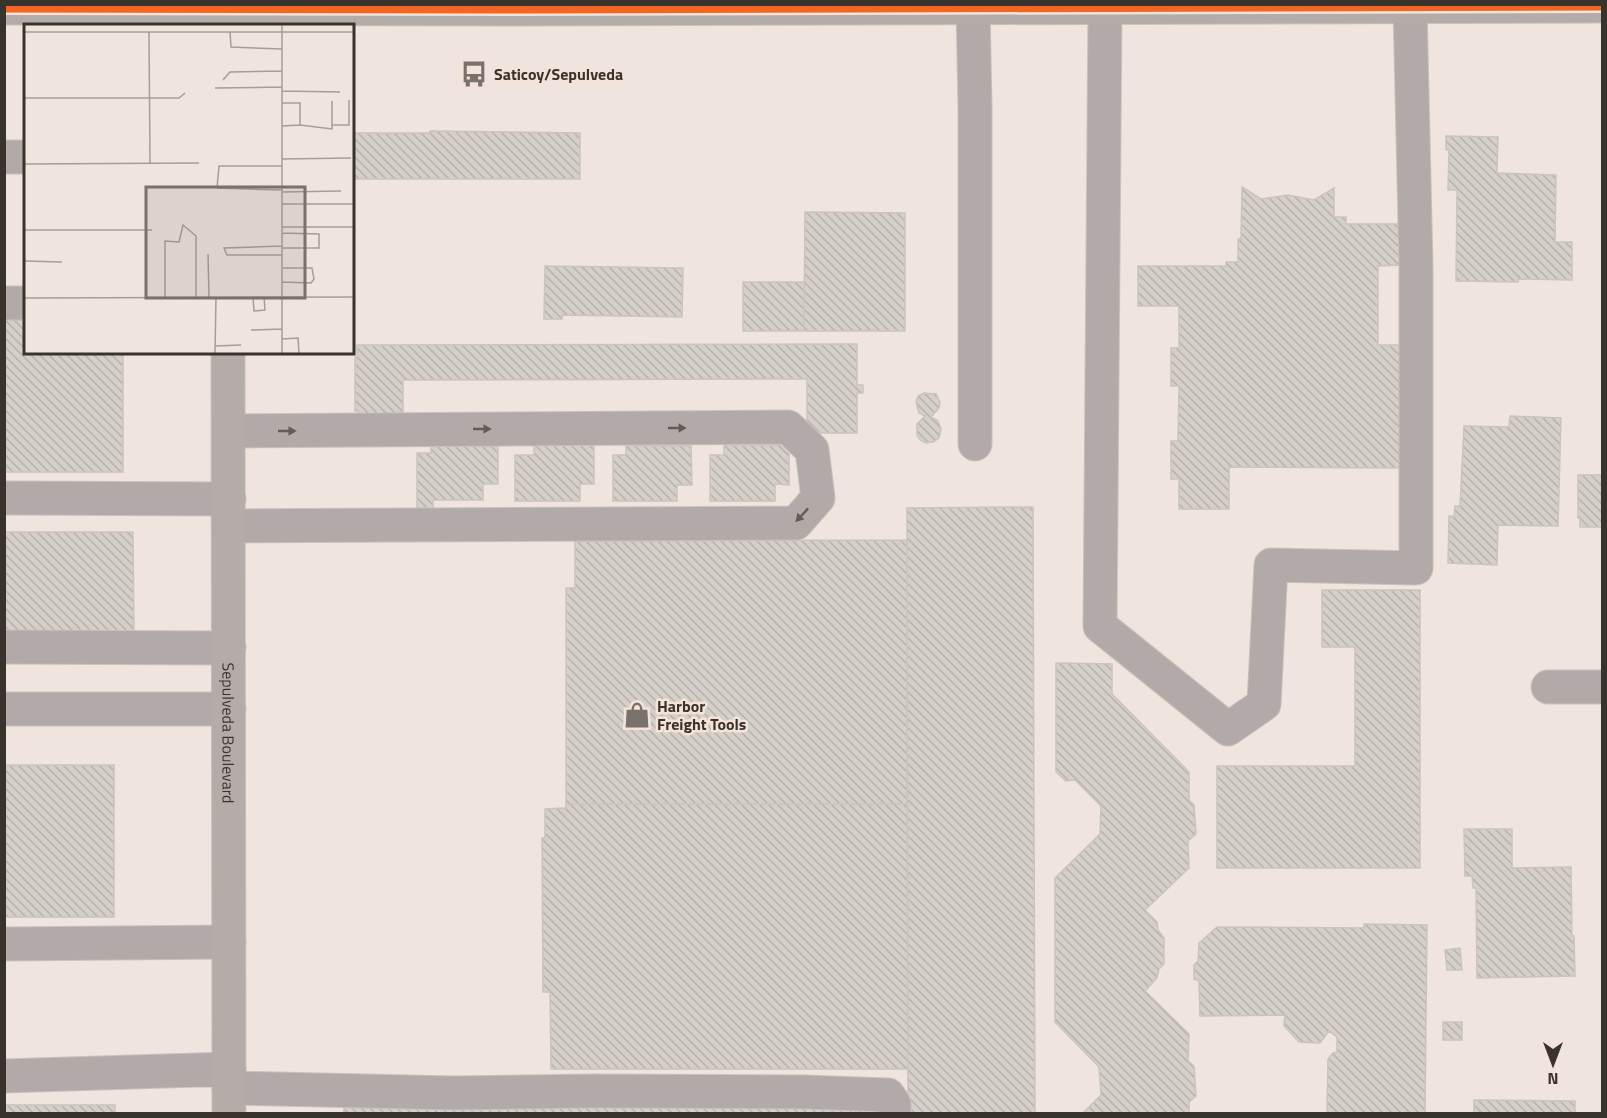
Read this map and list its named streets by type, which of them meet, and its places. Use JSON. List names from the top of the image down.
{
  "streets": {
    "main road": ["Sepulveda Boulevard"]
  },
  "places": {
    "bus stop": ["Saticoy/Sepulveda"],
    "shop": ["Harbor Freight Tools"]
  },
  "north": "bottom"
}
